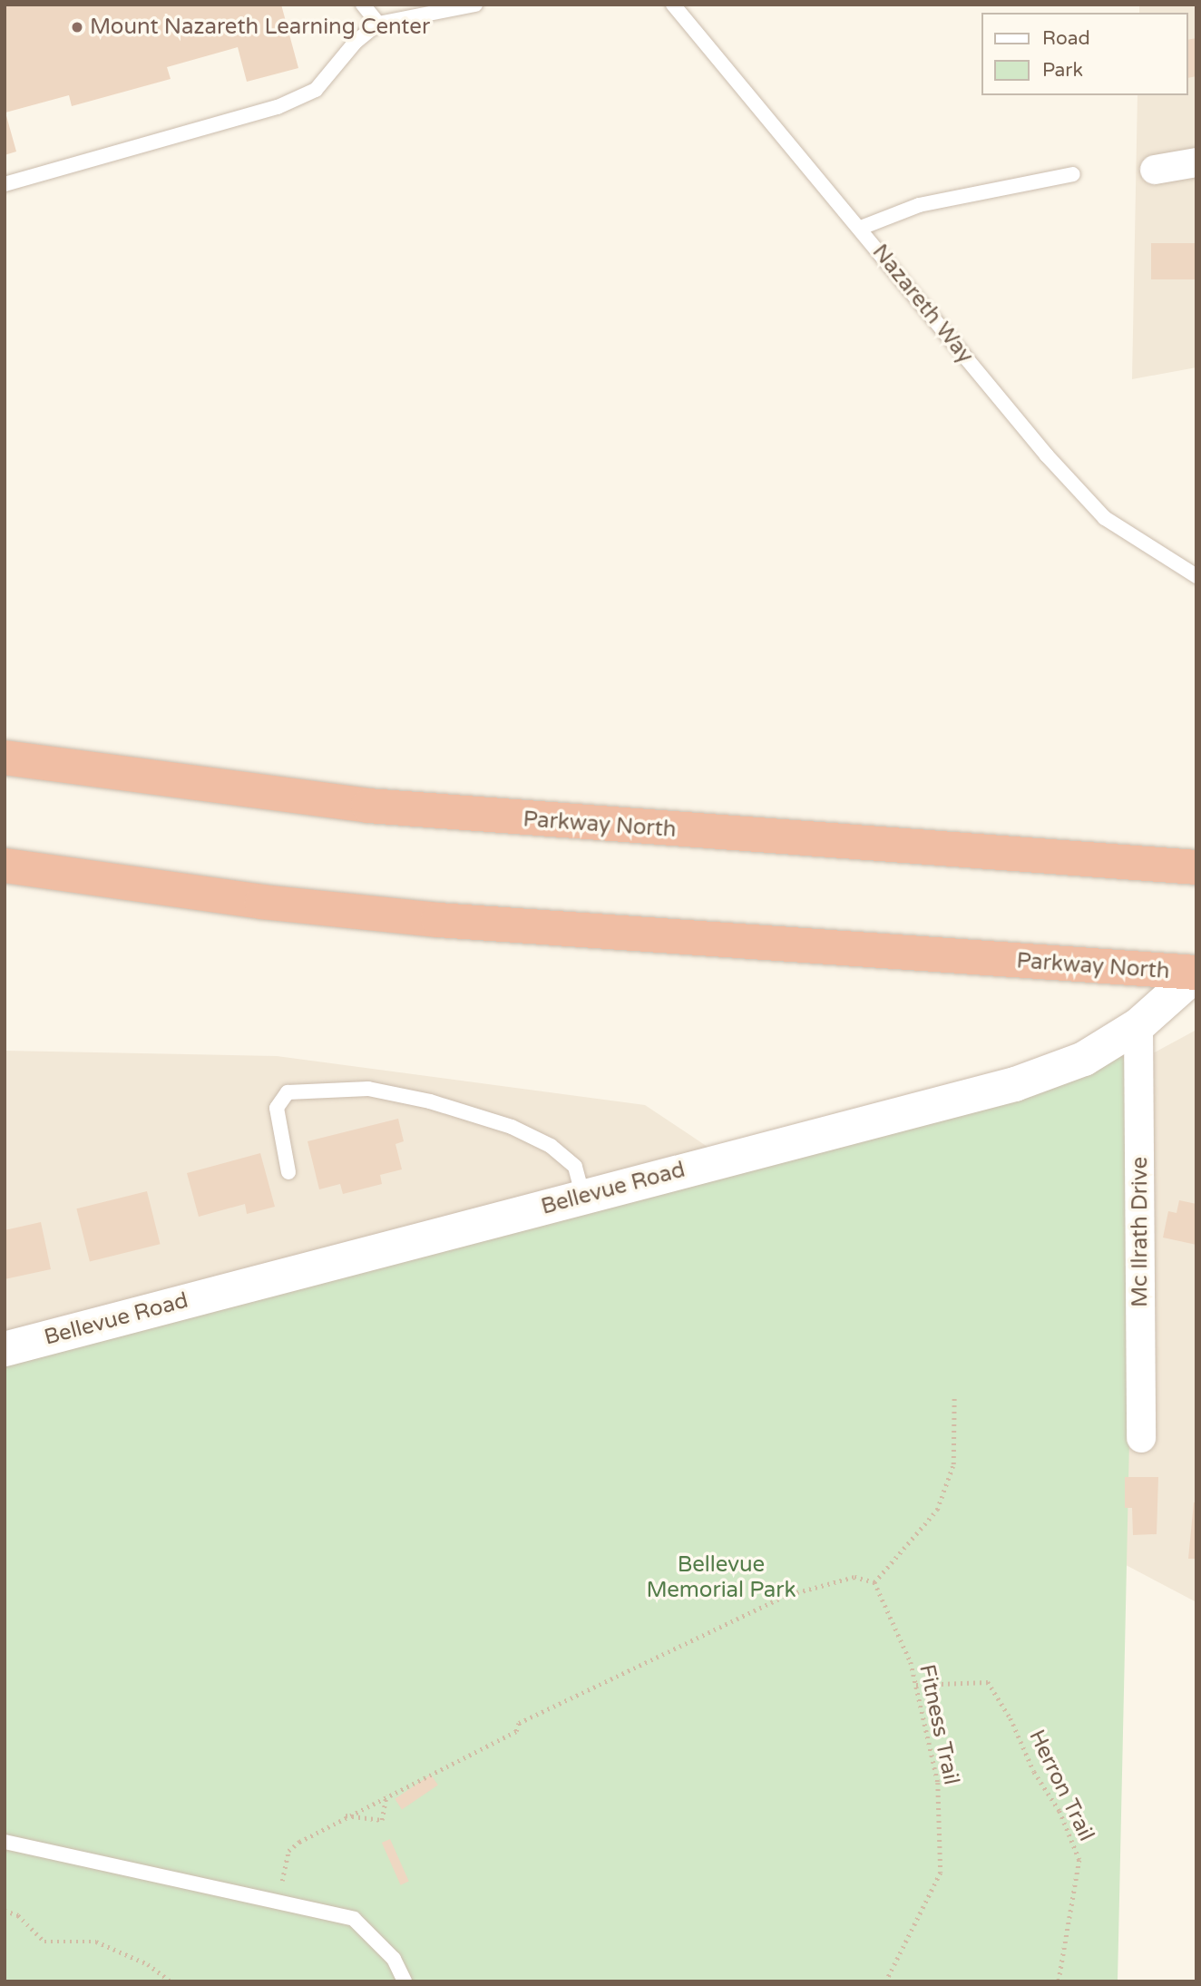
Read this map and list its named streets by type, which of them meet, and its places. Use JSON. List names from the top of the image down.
{
  "streets": {
    "highway": ["Parkway North"],
    "street": ["Bellevue Road", "Mc Ilrath Drive"],
    "lane": ["Nazareth Way"],
    "path": ["Fitness Trail", "Herron Trail"]
  },
  "crossings": [
    ["Parkway North", "Bellevue Road"],
    ["Bellevue Road", "Mc Ilrath Drive"],
    ["Fitness Trail", "Herron Trail"]
  ],
  "parks": ["Bellevue Memorial Park"],
  "places": ["Mount Nazareth Learning Center"],
  "legend": ["Road", "Park"]
}
